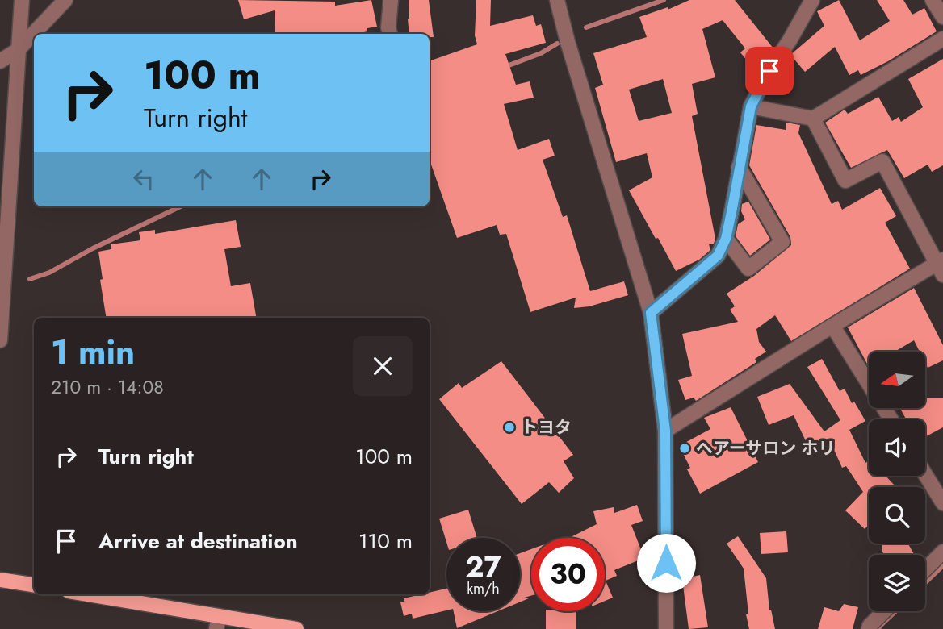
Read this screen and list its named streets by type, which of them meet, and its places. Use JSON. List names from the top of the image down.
{
  "places": ["トヨタ", "ヘアーサロン ホリ"],
  "north": "left",
  "page": {
    "turn": ["100 m", "Turn right"],
    "heading": ["1 min", "210 m · 14:08"],
    "list": [
      {
        "name": "Turn right",
        "value": "100 m"
      },
      {
        "name": "Arrive at destination",
        "value": "110 m"
      }
    ],
    "speed": "27 km/h",
    "limit": "30"
  }
}
